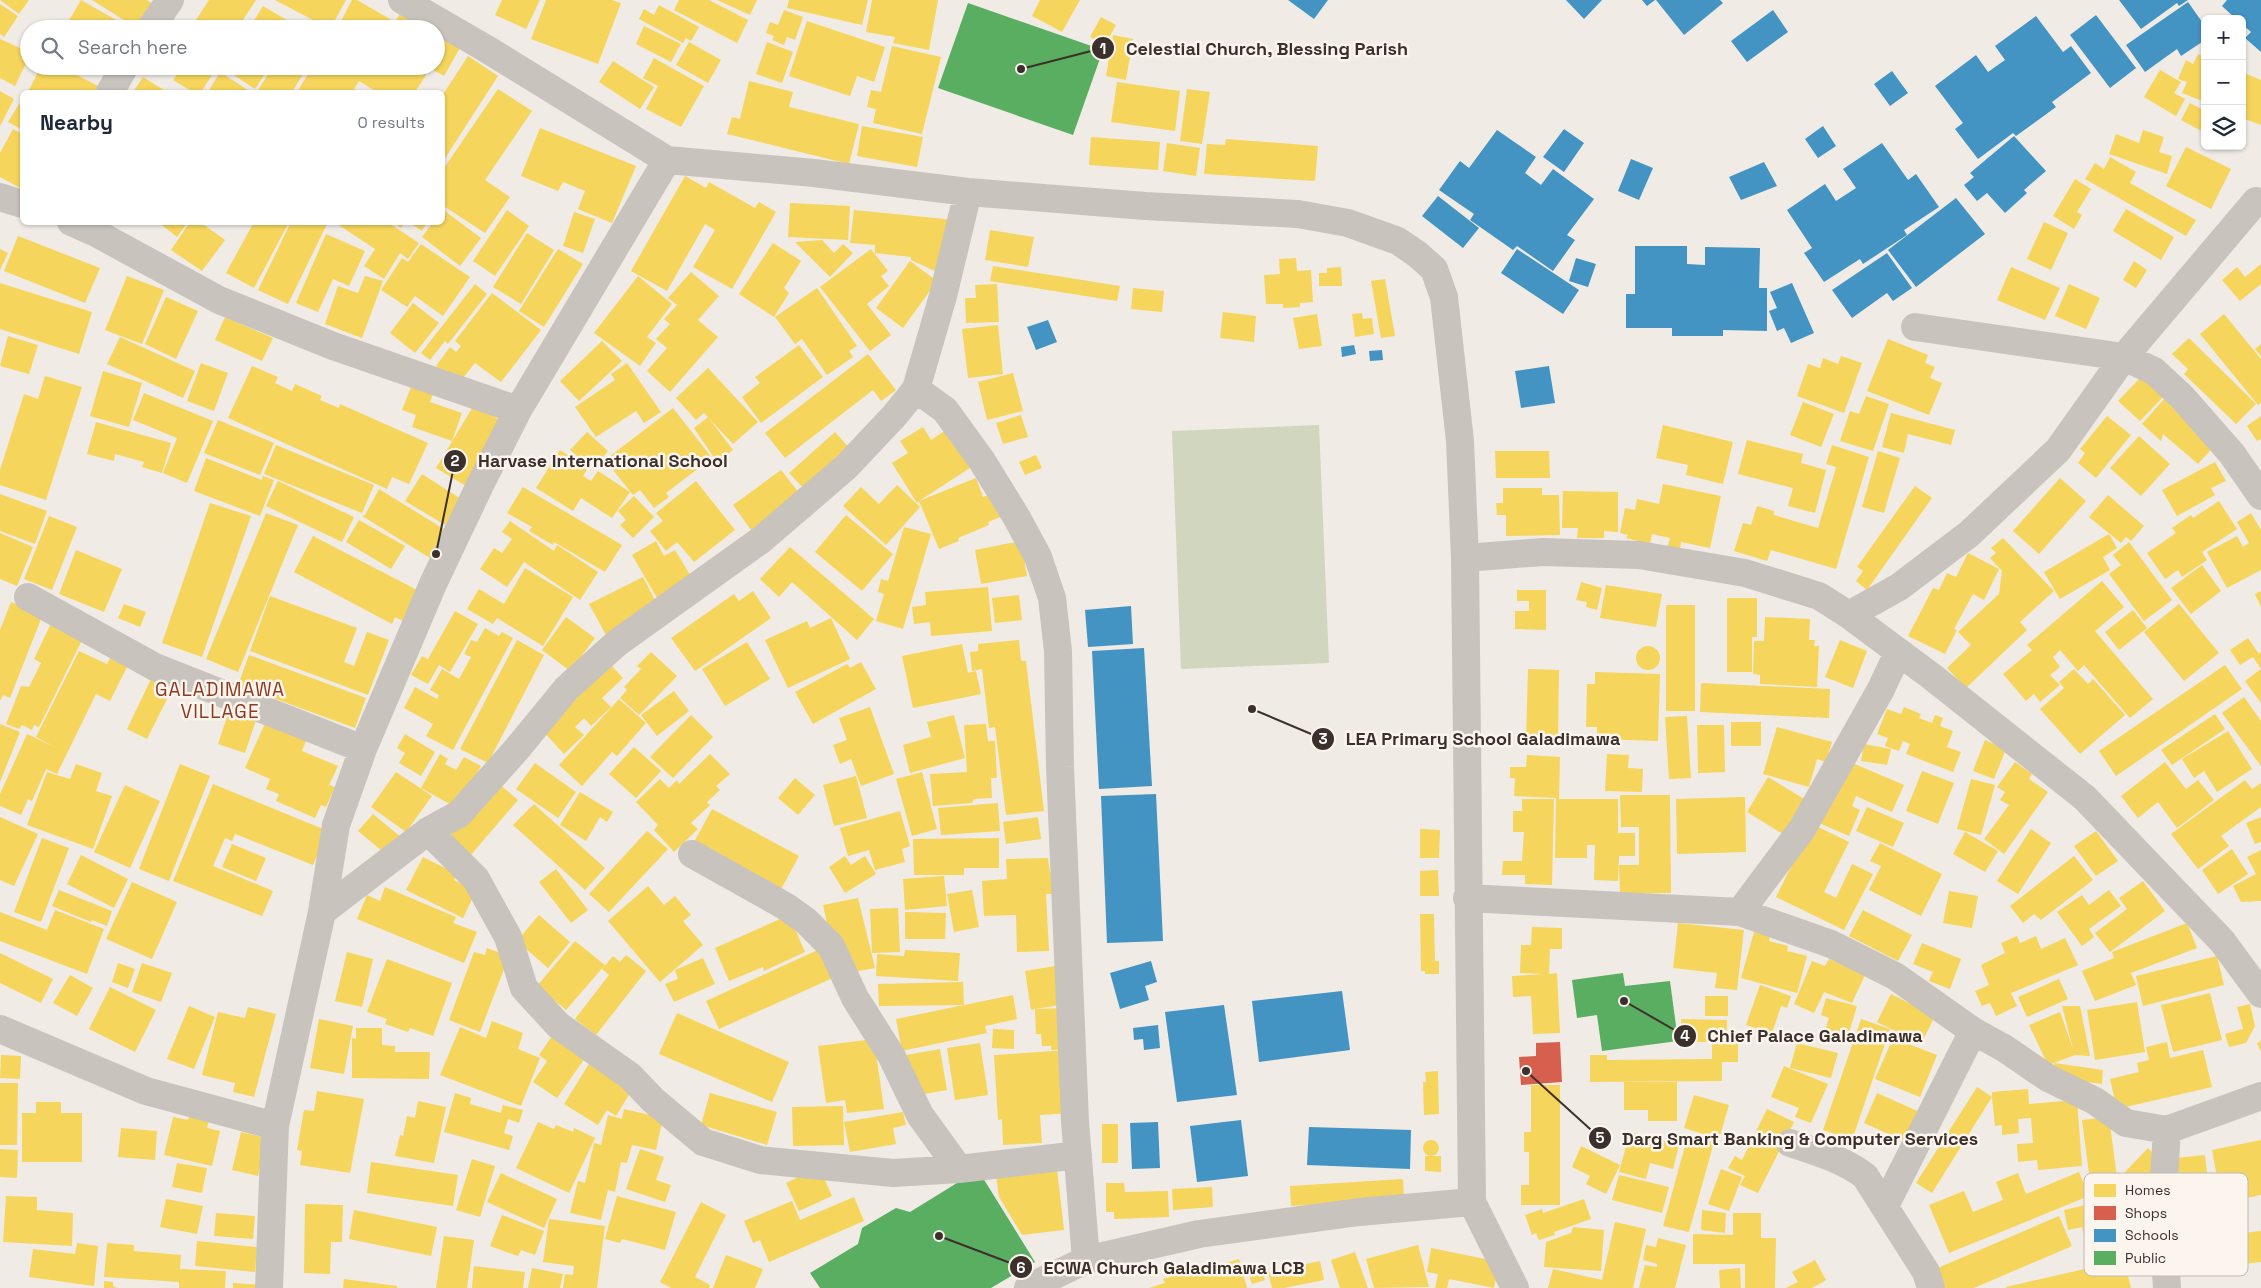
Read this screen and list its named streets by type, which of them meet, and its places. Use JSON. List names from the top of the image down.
{
  "districts": ["GALADIMAWA VILLAGE"],
  "places": [
    "Celestial Church, Blessing Parish",
    "Harvase International School",
    "LEA Primary School Galadimawa",
    "Chief Palace Galadimawa",
    "Darg Smart Banking & Computer Services",
    "ECWA Church Galadimawa LCB"
  ],
  "legend": [
    "Homes",
    "Shops",
    "Schools",
    "Public"
  ],
  "page": {
    "map_buttons": ["+", "−"],
    "search": "Search here",
    "heading": ["Nearby", "0 results"]
  }
}
